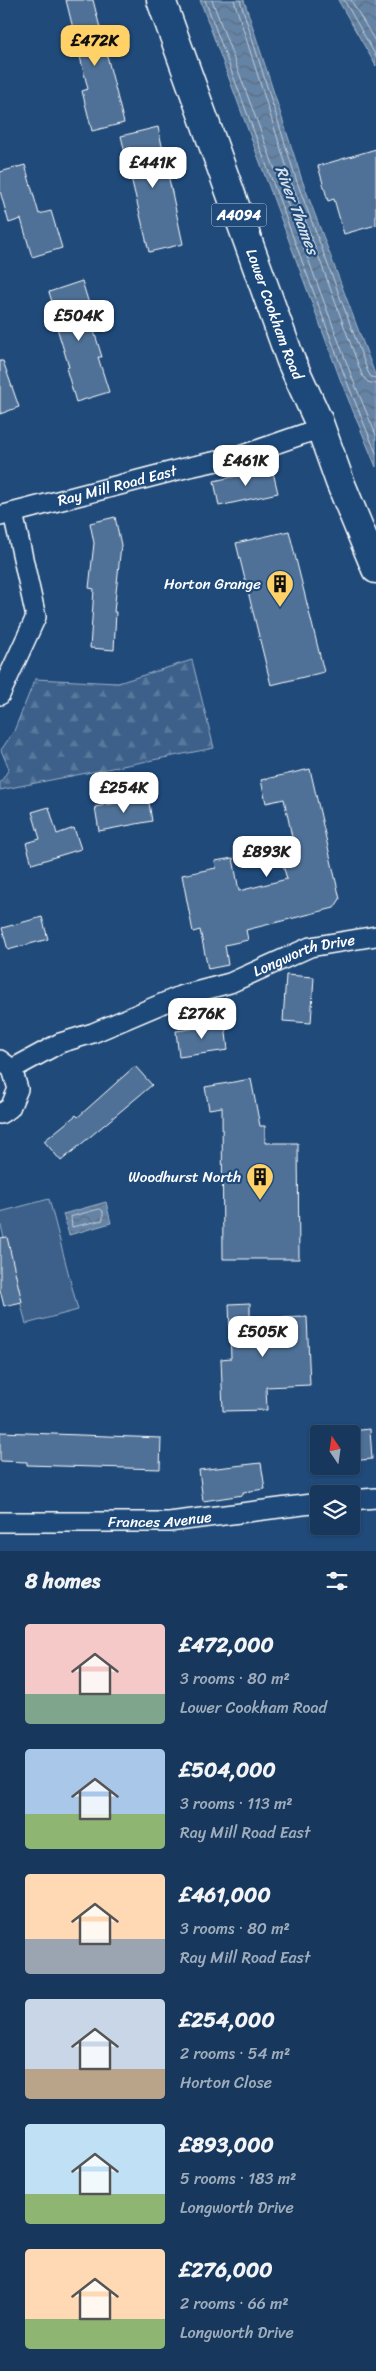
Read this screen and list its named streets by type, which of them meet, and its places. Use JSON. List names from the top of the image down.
{
  "streets": {
    "main road": ["A4094", "Lower Cookham Road"],
    "street": ["Ray Mill Road East", "Longworth Drive", "Frances Avenue"]
  },
  "crossings": [
    ["A4094", "Lower Cookham Road"],
    ["A4094", "Ray Mill Road East"],
    ["Lower Cookham Road", "Ray Mill Road East"]
  ],
  "water": ["River Thames"],
  "places": {
    "building": ["Horton Grange", "Woodhurst North"]
  },
  "north": "top",
  "page": {
    "price": [
      "£472K",
      "£441K",
      "£504K",
      "£461K",
      "£254K",
      "£893K",
      "£276K",
      "£505K"
    ],
    "heading": "8 homes",
    "list": [
      {
        "name": "£472,000",
        "note": "3 rooms · 80 m² · Lower Cookham Road"
      },
      {
        "name": "£504,000",
        "note": "3 rooms · 113 m² · Ray Mill Road East"
      },
      {
        "name": "£461,000",
        "note": "3 rooms · 80 m² · Ray Mill Road East"
      },
      {
        "name": "£254,000",
        "note": "2 rooms · 54 m² · Horton Close"
      },
      {
        "name": "£893,000",
        "note": "5 rooms · 183 m² · Longworth Drive"
      },
      {
        "name": "£276,000",
        "note": "2 rooms · 66 m² · Longworth Drive"
      }
    ]
  }
}
